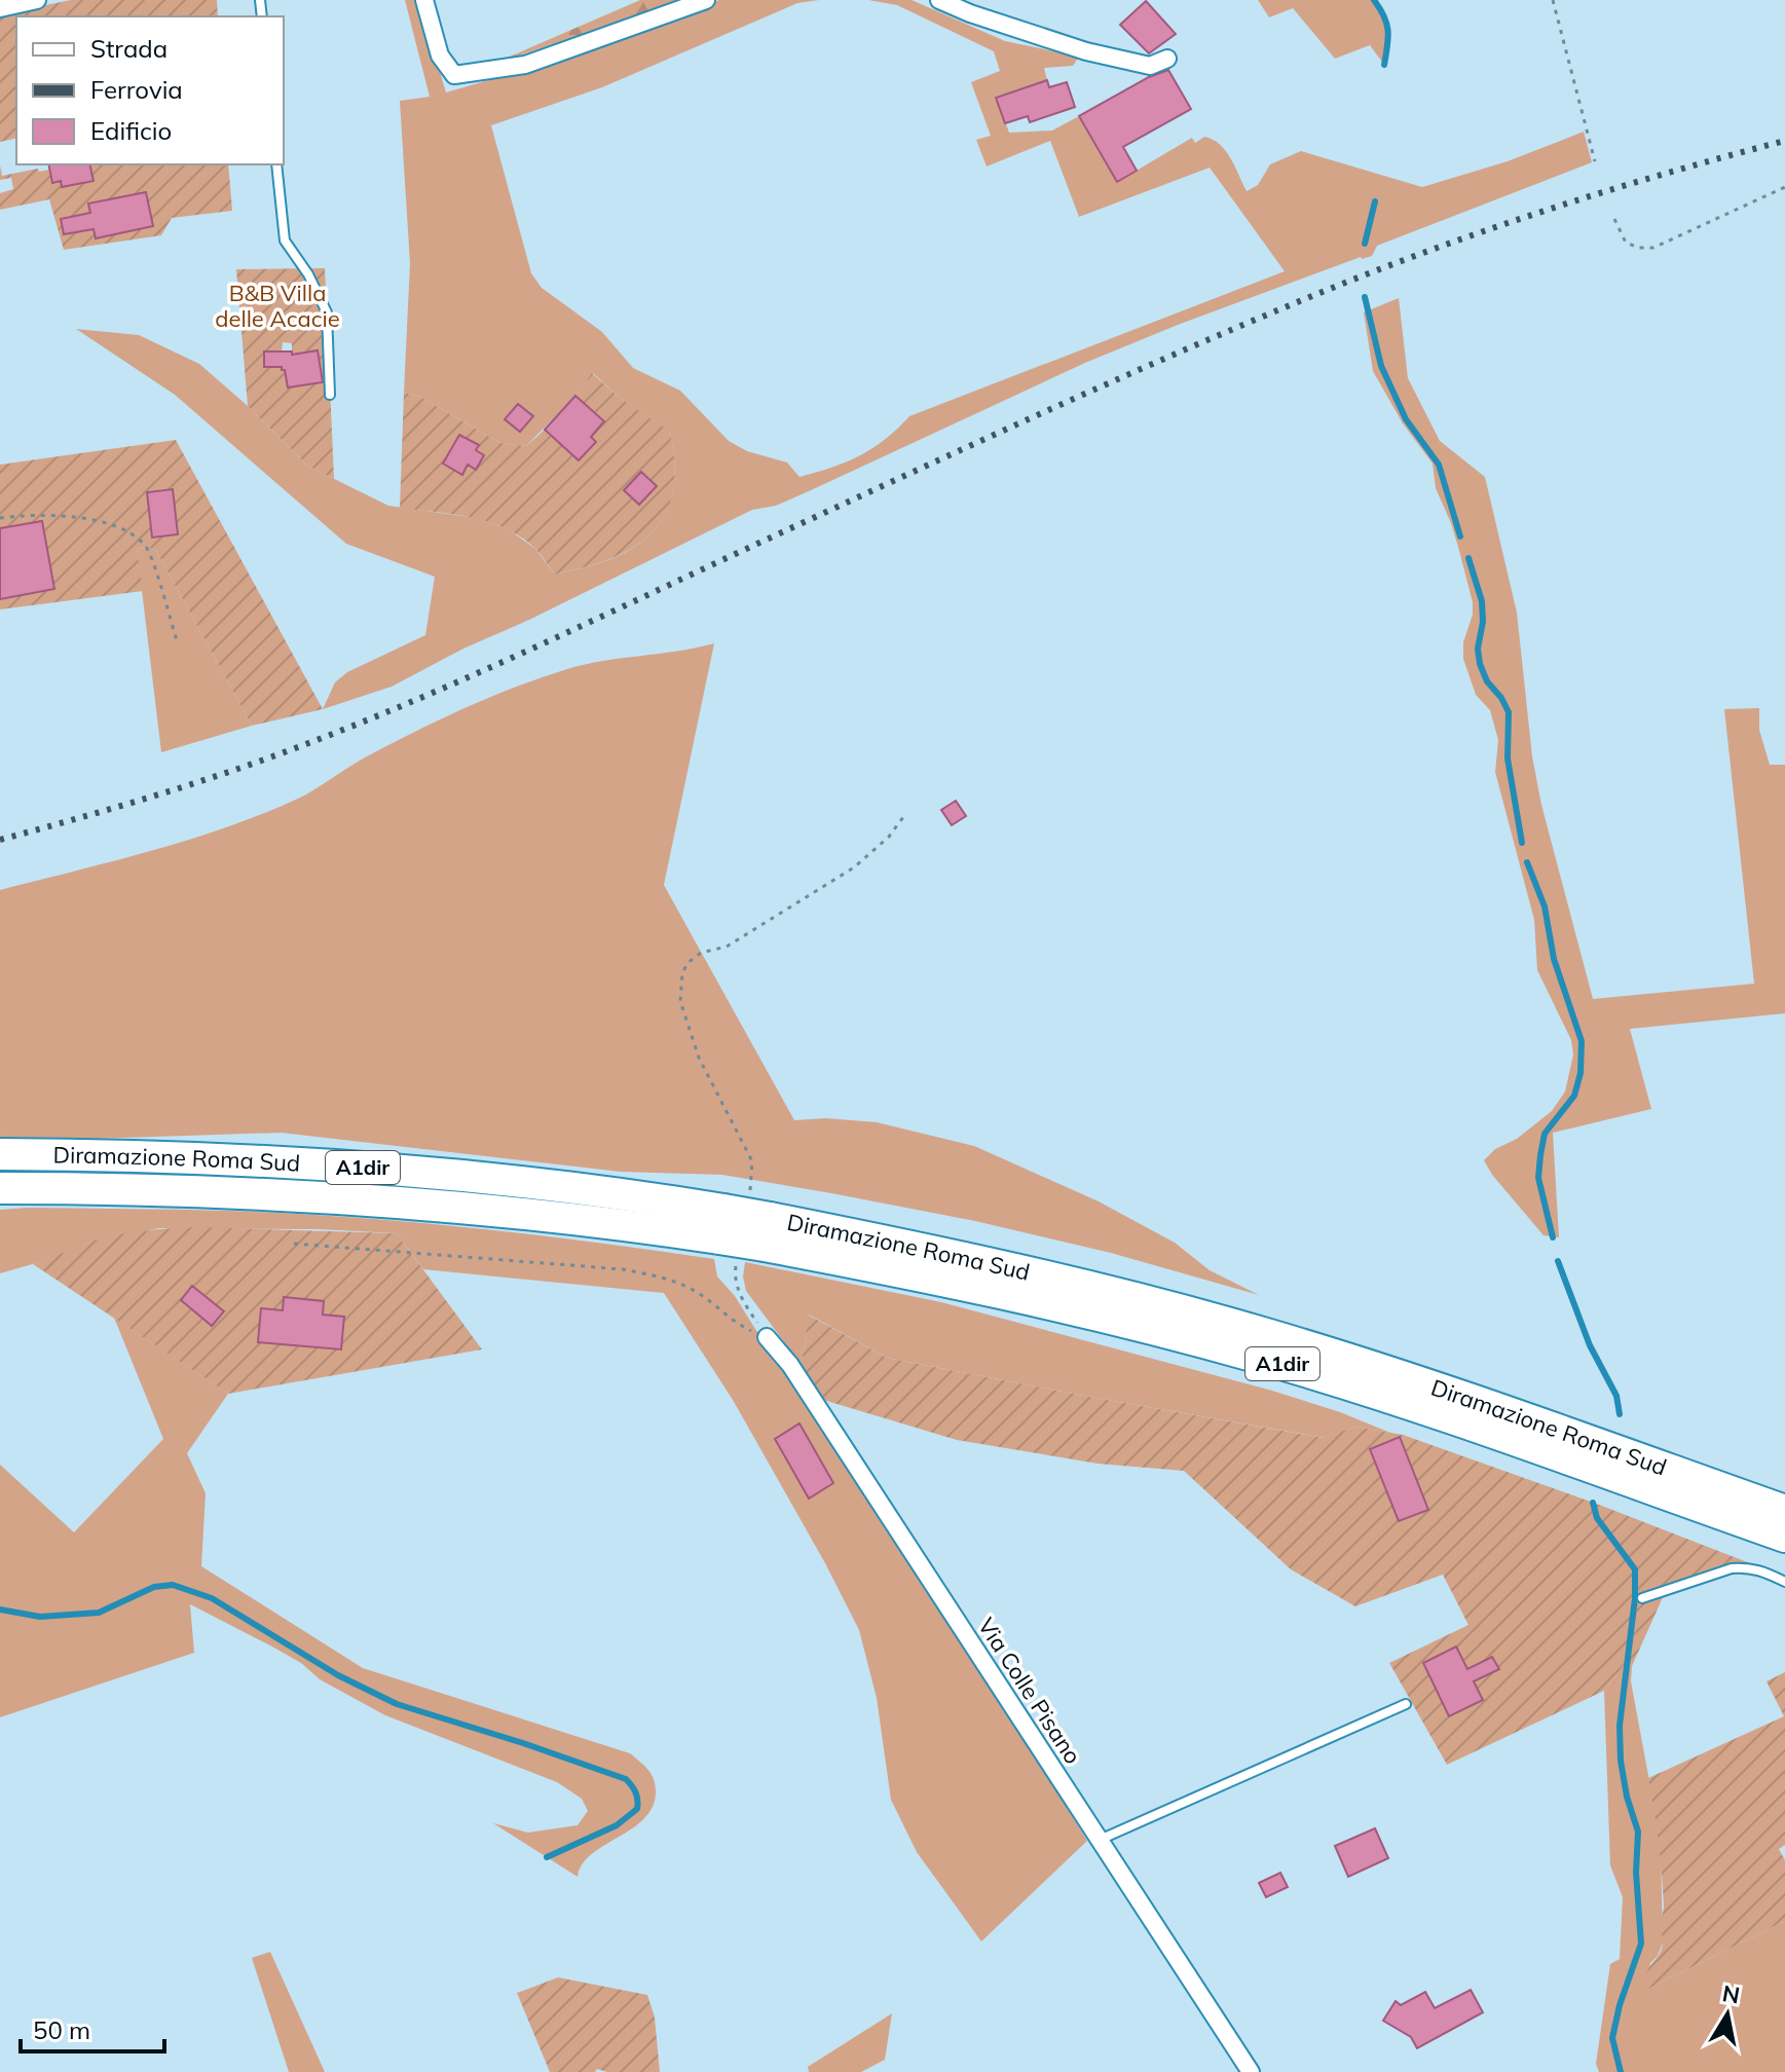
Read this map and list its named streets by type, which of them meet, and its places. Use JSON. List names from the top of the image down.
{
  "streets": {
    "highway": ["Diramazione Roma Sud", "A1dir"],
    "street": ["Via Colle Pisano"]
  },
  "parks": ["B&B Villa delle Acacie"],
  "legend": ["Strada", "Ferrovia", "Edificio"],
  "scale_bar": "50 m",
  "north": "top"
}
